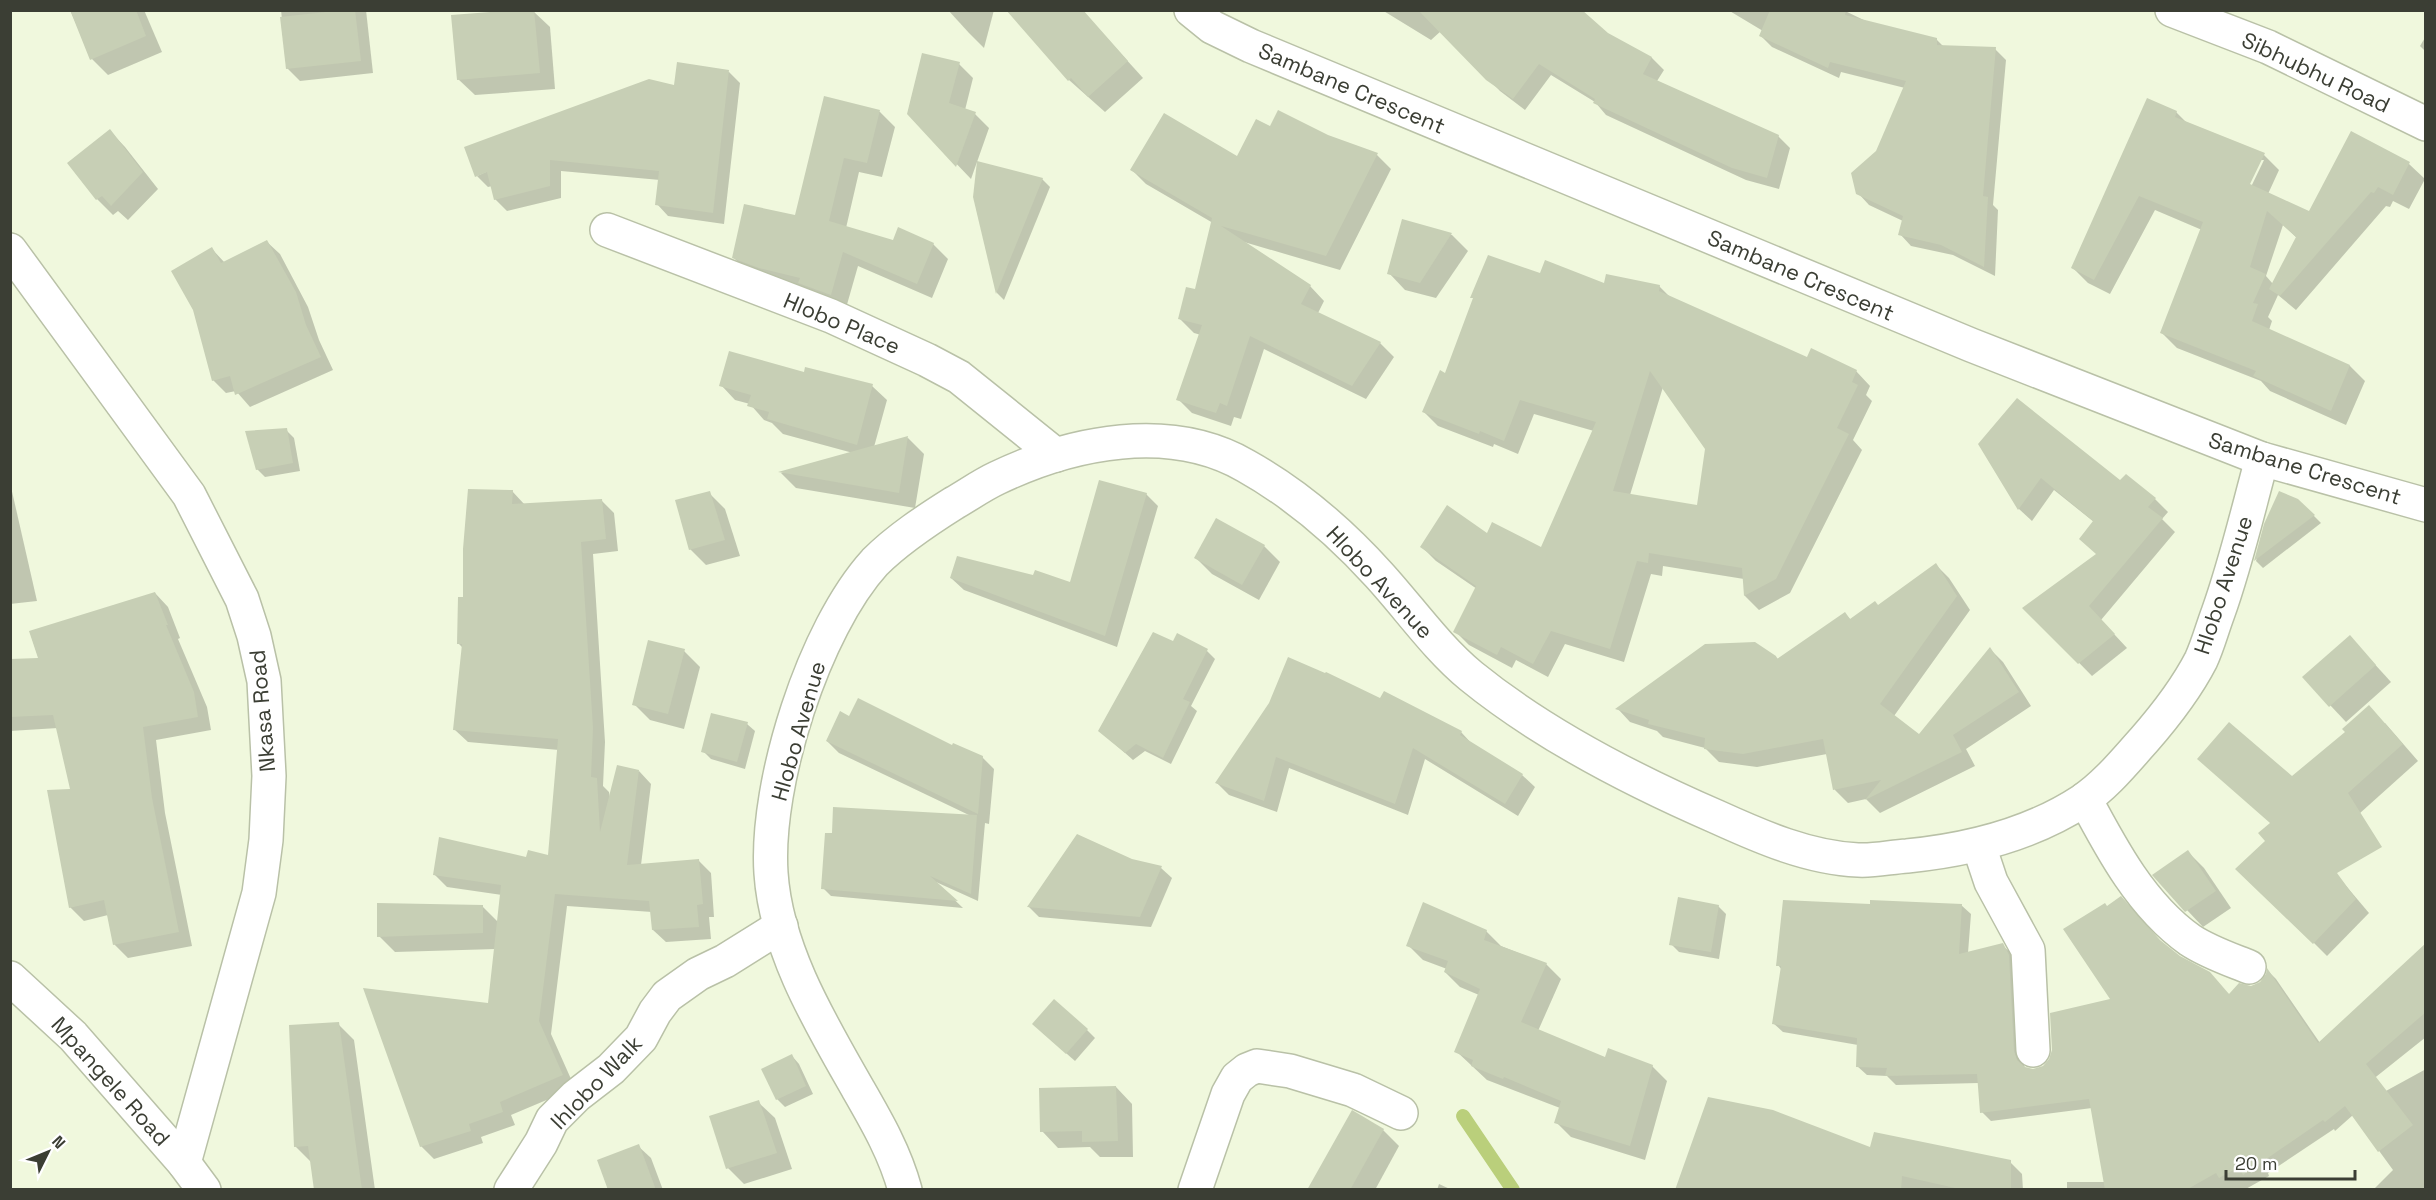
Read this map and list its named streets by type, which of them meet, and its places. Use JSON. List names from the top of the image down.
{
  "streets": {
    "street": [
      "Sibhubhu Road",
      "Sambane Crescent",
      "Hlobo Place",
      "Hlobo Avenue",
      "Nkasa Road",
      "Mpangele Road",
      "Ihlobo Walk"
    ]
  },
  "crossings": [
    ["Sambane Crescent", "Hlobo Avenue"],
    ["Hlobo Place", "Hlobo Avenue"],
    ["Hlobo Avenue", "Ihlobo Walk"],
    ["Nkasa Road", "Mpangele Road"]
  ],
  "scale_bar": "20 m",
  "north": "top right"
}
